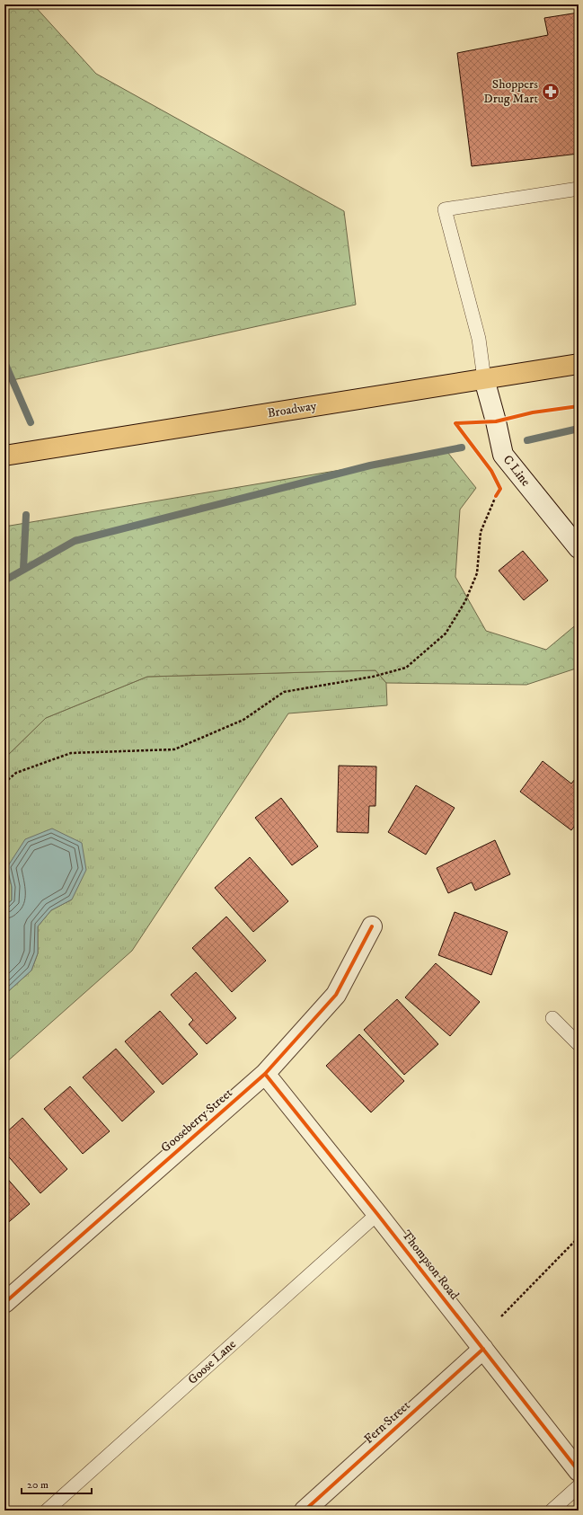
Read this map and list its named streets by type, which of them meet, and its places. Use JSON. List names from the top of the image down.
{
  "streets": {
    "main road": ["Broadway"],
    "street": [
      "C Line",
      "Gooseberry Street",
      "Thompson Road",
      "Fern Street"
    ],
    "lane": ["Goose Lane"]
  },
  "crossings": [
    ["Broadway", "C Line"],
    ["Gooseberry Street", "Thompson Road"],
    ["Thompson Road", "Goose Lane"],
    ["Thompson Road", "Fern Street"]
  ],
  "places": {
    "pharmacy": ["Shoppers Drug Mart"]
  },
  "scale_bar": "20 m"
}
